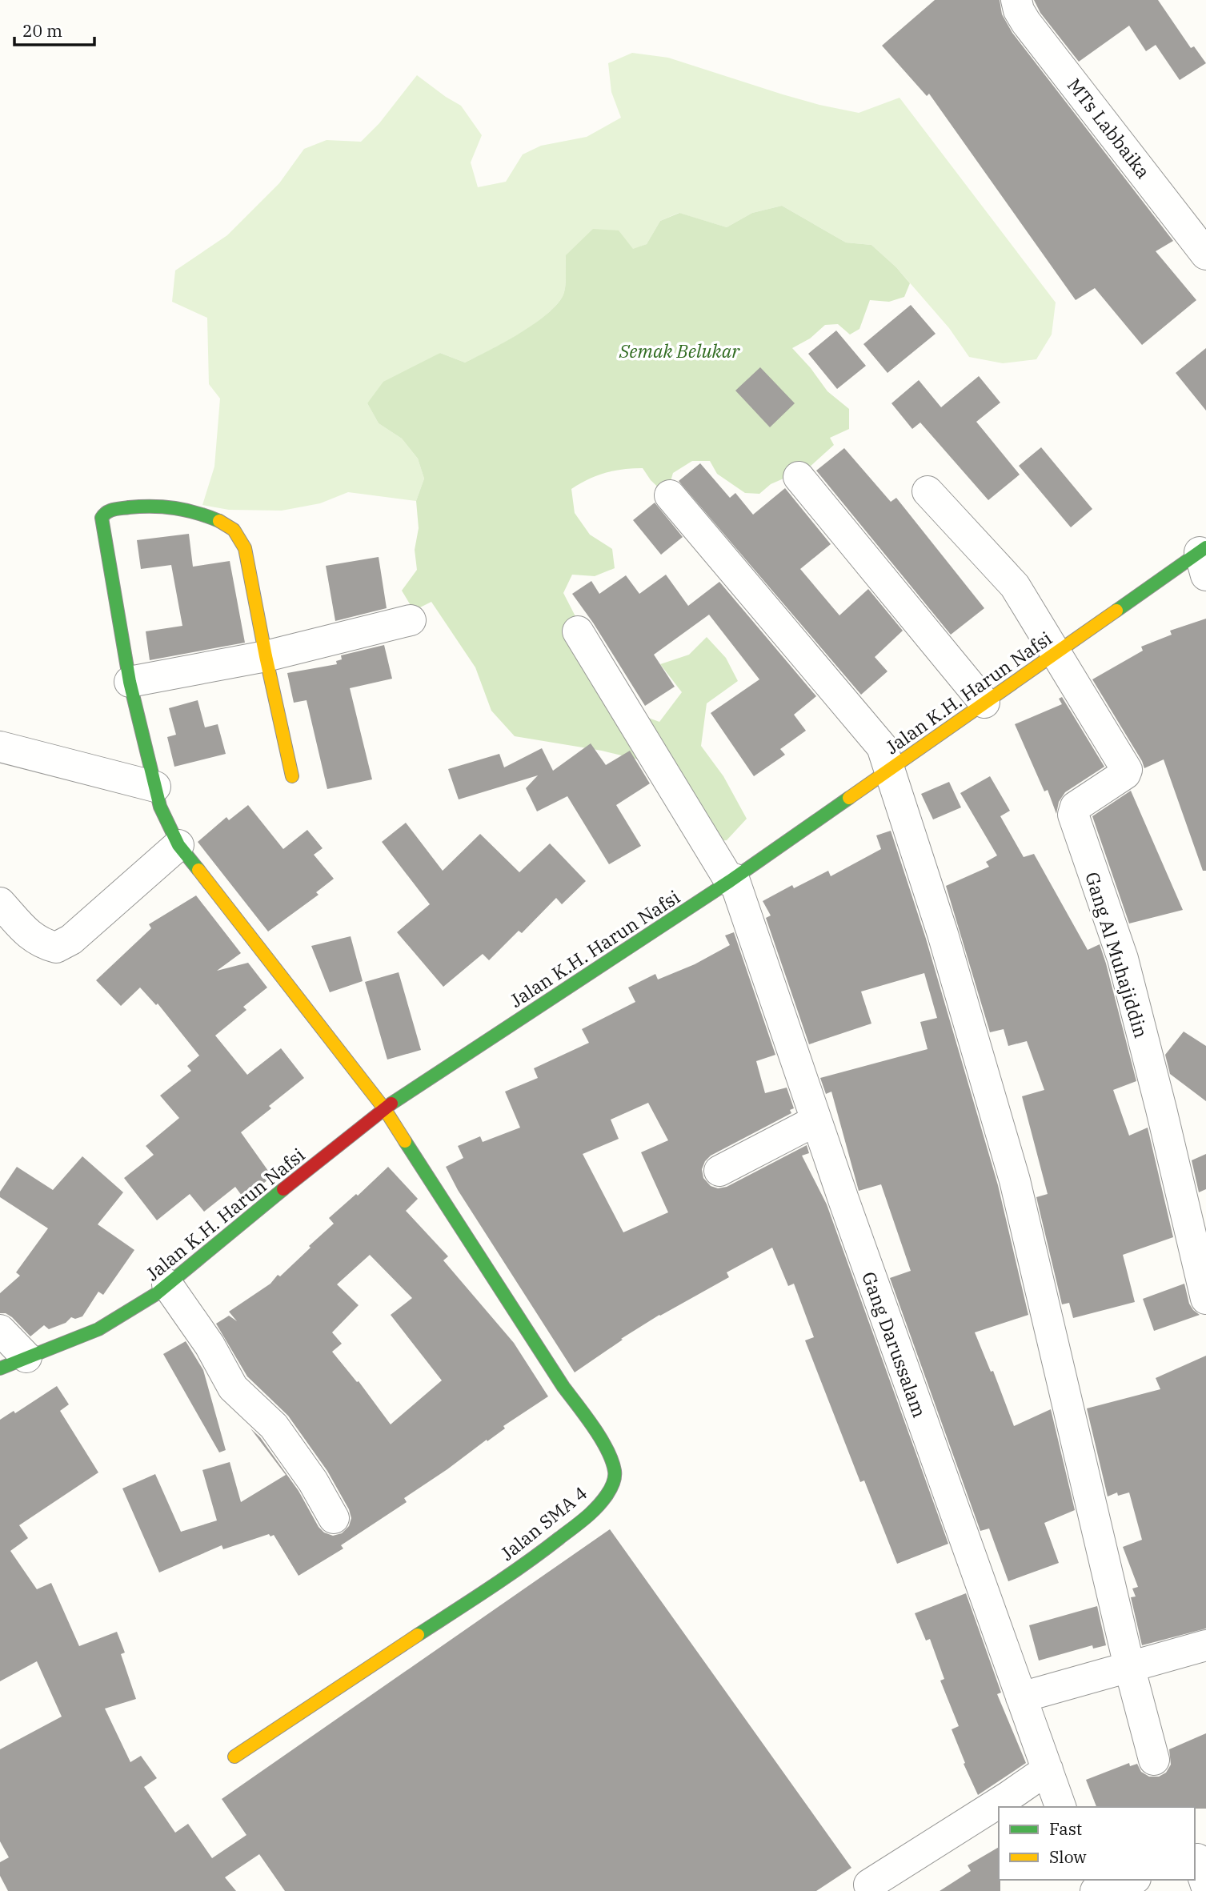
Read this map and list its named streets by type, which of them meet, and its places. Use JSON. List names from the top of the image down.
{
  "streets": {
    "street": [
      "MTs Labbaika",
      "Jalan K.H. Harun Nafsi",
      "Gang Al Muhajiddin",
      "Gang Darussalam",
      "Jalan SMA 4"
    ]
  },
  "crossings": [
    ["Jalan K.H. Harun Nafsi", "Gang Al Muhajiddin"],
    ["Jalan K.H. Harun Nafsi", "Gang Darussalam"],
    ["Jalan K.H. Harun Nafsi", "Jalan SMA 4"]
  ],
  "parks": ["Semak Belukar"],
  "legend": ["Fast", "Slow"],
  "scale_bar": "20 m"
}
